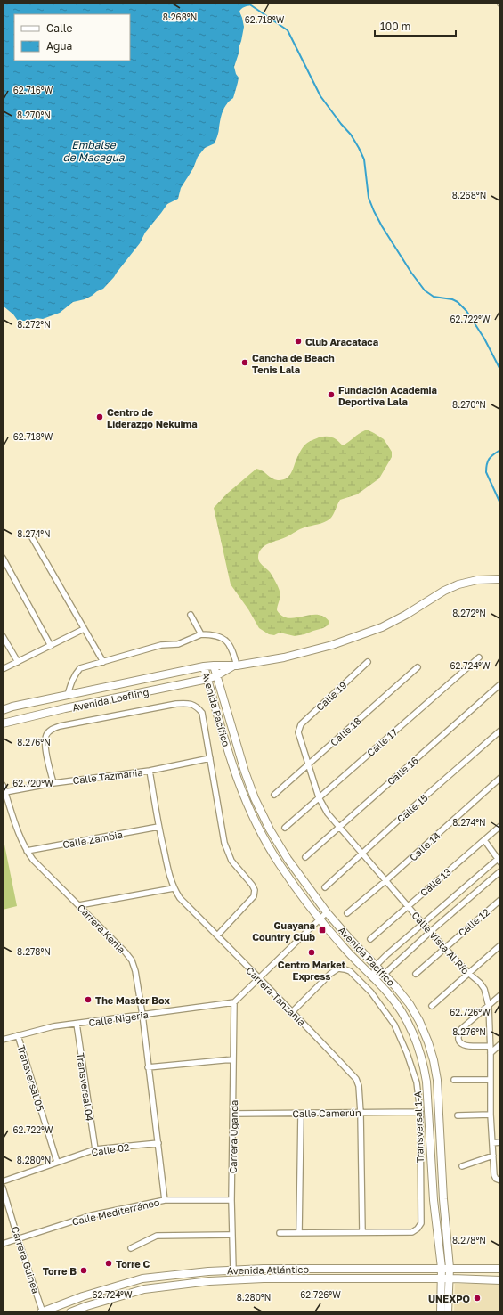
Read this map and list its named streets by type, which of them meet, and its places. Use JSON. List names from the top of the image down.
{
  "streets": {
    "street": [
      "Calle 19",
      "Avenida Loefling",
      "Avenida Pacífico",
      "Calle 18",
      "Calle 17",
      "Calle 16",
      "Calle Tazmania",
      "Calle 15",
      "Calle Zambia",
      "Calle 14",
      "Calle 13",
      "Calle 12",
      "Carrera Kenia",
      "Calle Vista Al Río",
      "Carrera Tanzania",
      "Calle Nigeria",
      "Transversal 05",
      "Transversal 04",
      "Calle Camerún",
      "Transversal 1-A",
      "Carrera Uganda",
      "Calle 02",
      "Calle Mediterráneo",
      "Carrera Guinea",
      "Avenida Atlántico"
    ]
  },
  "crossings": [
    ["Calle 19", "Calle Vista Al Río"],
    ["Avenida Loefling", "Avenida Pacífico"],
    ["Avenida Pacífico", "Avenida Atlántico"],
    ["Calle 18", "Calle Vista Al Río"],
    ["Calle 17", "Calle Vista Al Río"],
    ["Calle 16", "Calle Vista Al Río"],
    ["Calle Tazmania", "Carrera Kenia"],
    ["Calle Tazmania", "Carrera Tanzania"],
    ["Calle 15", "Calle Vista Al Río"],
    ["Calle Zambia", "Carrera Kenia"],
    ["Calle Zambia", "Carrera Tanzania"],
    ["Calle 14", "Calle Vista Al Río"],
    ["Calle 13", "Calle Vista Al Río"],
    ["Calle 12", "Calle Vista Al Río"],
    ["Carrera Kenia", "Calle Nigeria"],
    ["Carrera Kenia", "Calle 02"],
    ["Carrera Kenia", "Calle Mediterráneo"],
    ["Carrera Tanzania", "Calle Camerún"],
    ["Carrera Tanzania", "Transversal 1-A"],
    ["Calle Nigeria", "Transversal 05"],
    ["Calle Nigeria", "Transversal 04"],
    ["Calle Nigeria", "Carrera Uganda"],
    ["Transversal 05", "Calle 02"],
    ["Transversal 04", "Calle 02"],
    ["Calle Camerún", "Transversal 1-A"],
    ["Calle Camerún", "Carrera Uganda"],
    ["Carrera Uganda", "Calle Mediterráneo"],
    ["Carrera Uganda", "Avenida Atlántico"],
    ["Calle Mediterráneo", "Carrera Guinea"],
    ["Carrera Guinea", "Avenida Atlántico"]
  ],
  "water": ["Embalse de Macagua"],
  "places": {
    "other": [
      "Club Aracataca",
      "Cancha de Beach Tenis Lala",
      "Fundación Academia Deportiva Lala",
      "Centro de Liderazgo Nekuima",
      "Centro Market Express",
      "The Master Box",
      "Torre C",
      "Torre B",
      "UNEXPO"
    ],
    "transit": ["Guayana Country Club"]
  },
  "legend": ["Calle", "Agua"],
  "scale_bar": "100 m",
  "coordinates": [
    "8.268°N",
    "62.718°W",
    "62.716°W",
    "8.270°N",
    "62.722°W",
    "8.272°N",
    "8.274°N",
    "62.724°W",
    "8.276°N",
    "62.720°W",
    "8.278°N",
    "62.726°W",
    "8.280°N"
  ]
}
